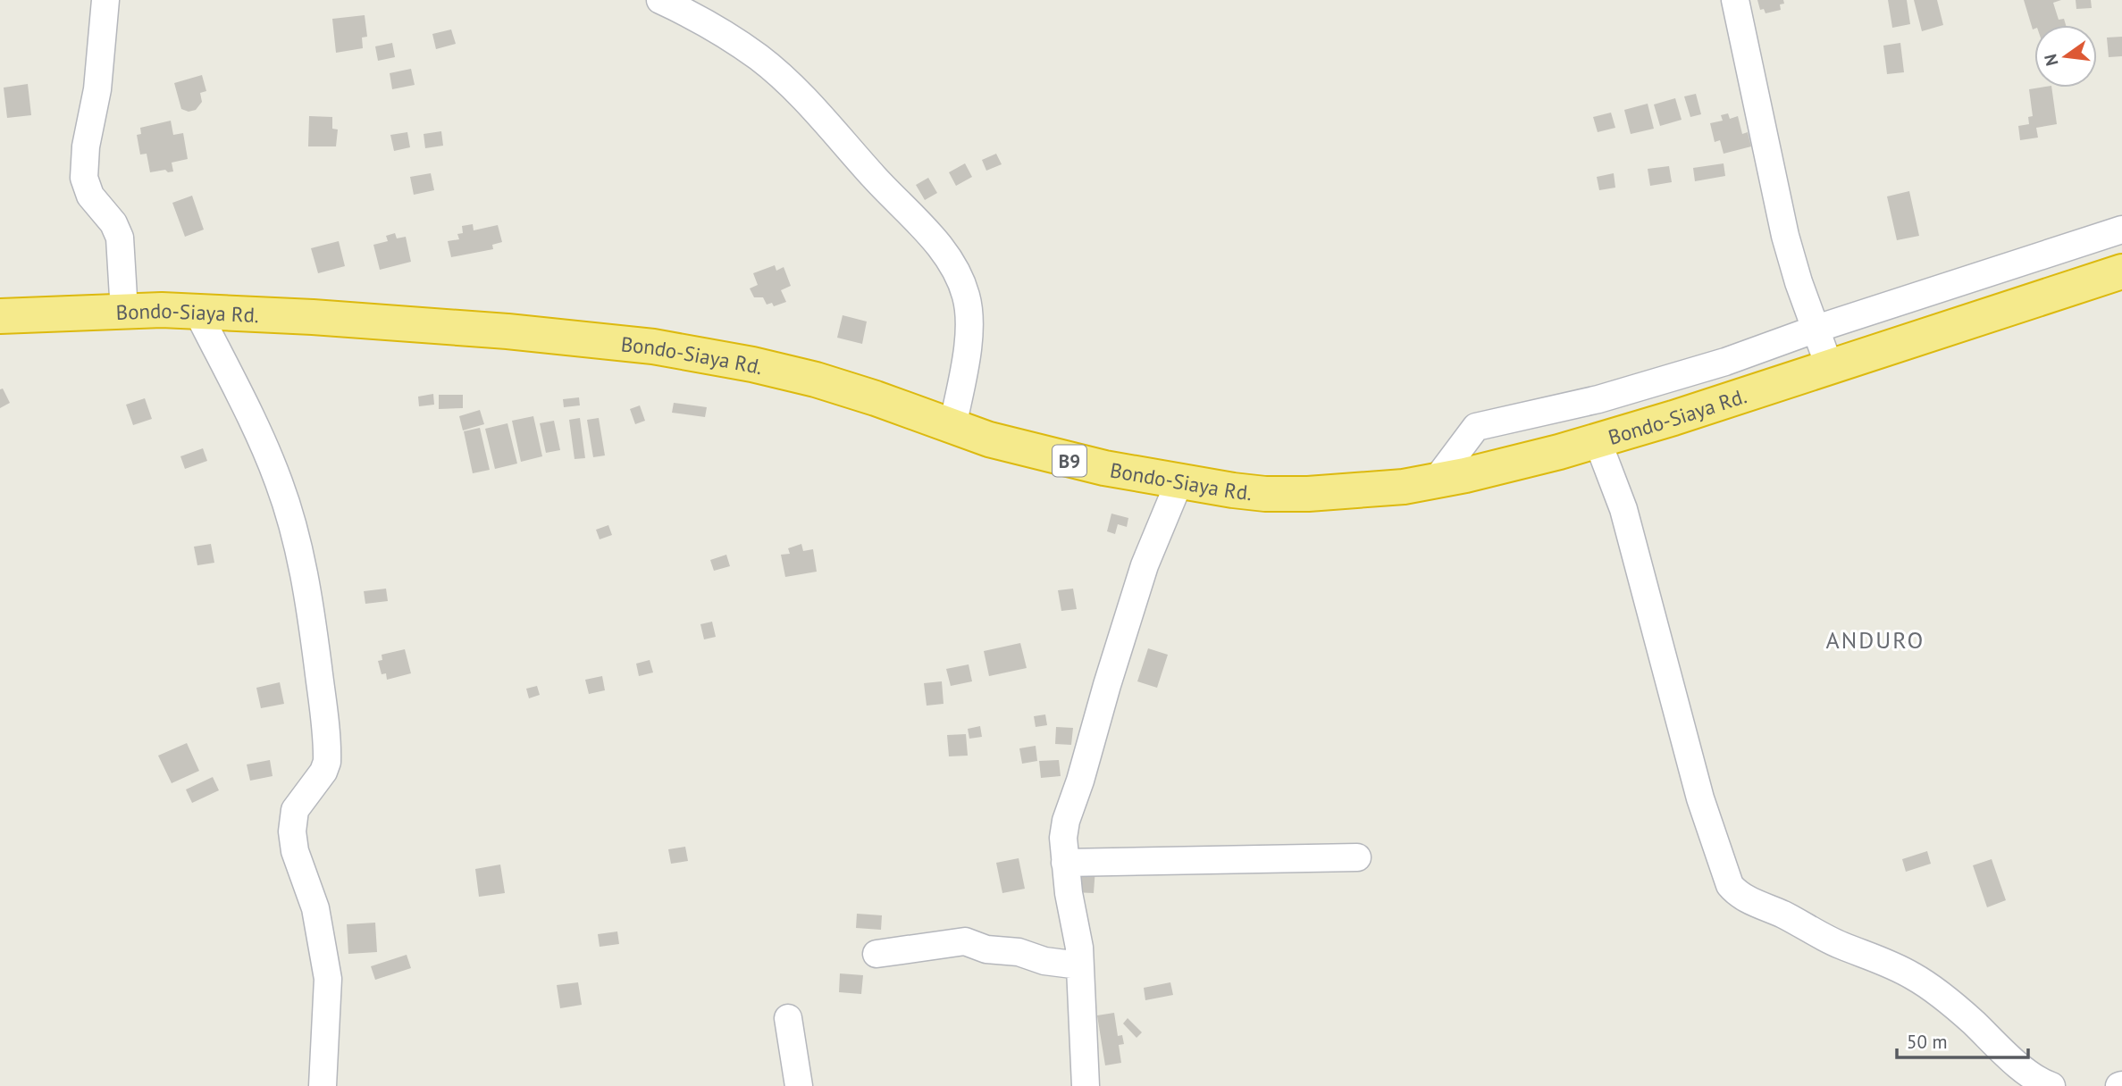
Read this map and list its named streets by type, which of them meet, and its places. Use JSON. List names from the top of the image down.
{
  "streets": {
    "highway": ["Bondo-Siaya Rd.", "B9"]
  },
  "districts": ["ANDURO"],
  "scale_bar": "50 m",
  "north": "left"
}
